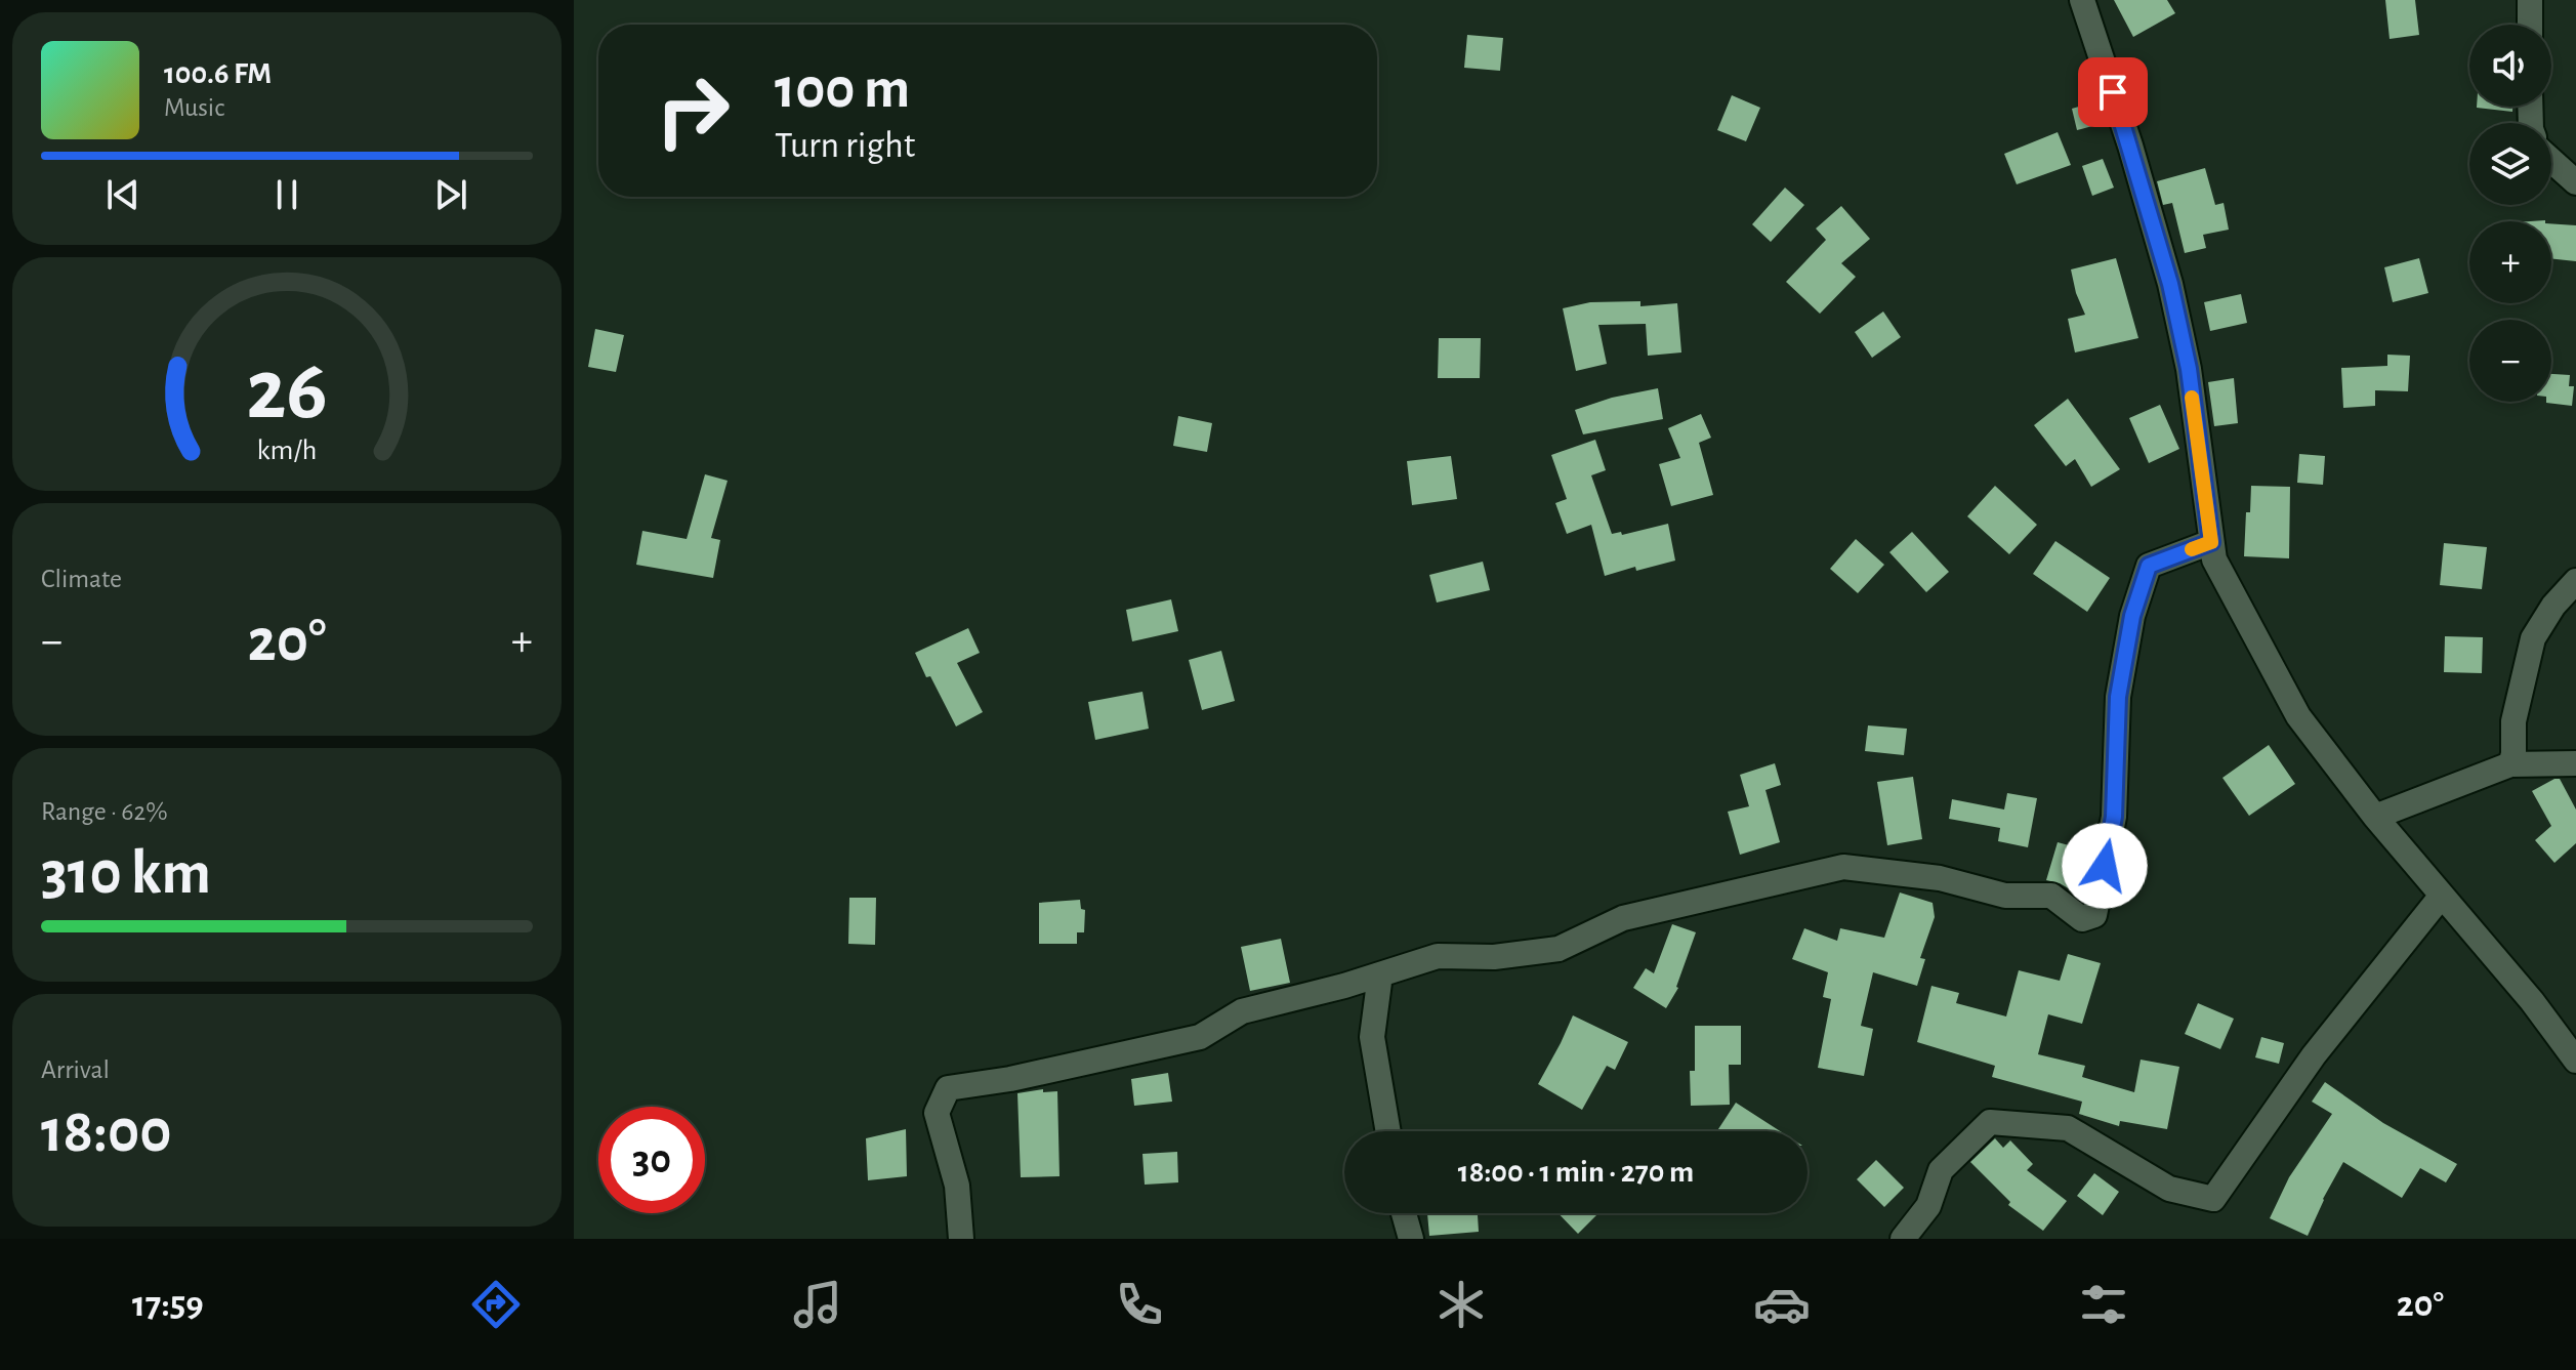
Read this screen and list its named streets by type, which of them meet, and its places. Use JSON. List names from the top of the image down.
{
  "page": {
    "map_buttons": ["+", "−"],
    "turn": ["100 m", "Turn right"],
    "song": ["100.6 FM", "Music"],
    "tile": [
      "Climate",
      ["Range · 62%", "310 km"],
      ["Arrival", "18:00"]
    ],
    "heat": ["−", "20°", "+"],
    "limit": "30",
    "trip": "18:00 · 1 min · 270 m",
    "tabs": ["17:59", "20°"],
    "gauge": ["26", "km/h"]
  }
}
